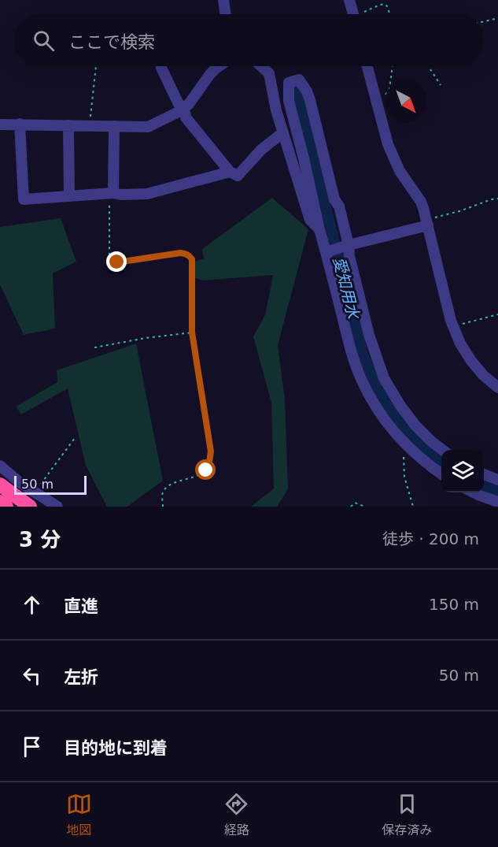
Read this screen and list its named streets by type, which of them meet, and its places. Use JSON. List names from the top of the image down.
{
  "water": ["愛知用水"],
  "scale_bar": "50 m",
  "north": "bottom right",
  "page": {
    "search": "ここで検索",
    "scale": "50 m",
    "heading": ["3 分", "徒歩 · 200 m"],
    "list": [
      ["直進", "150 m"],
      ["左折", "50 m"],
      "目的地に到着"
    ],
    "nav": ["地図", "経路", "保存済み"]
  }
}
